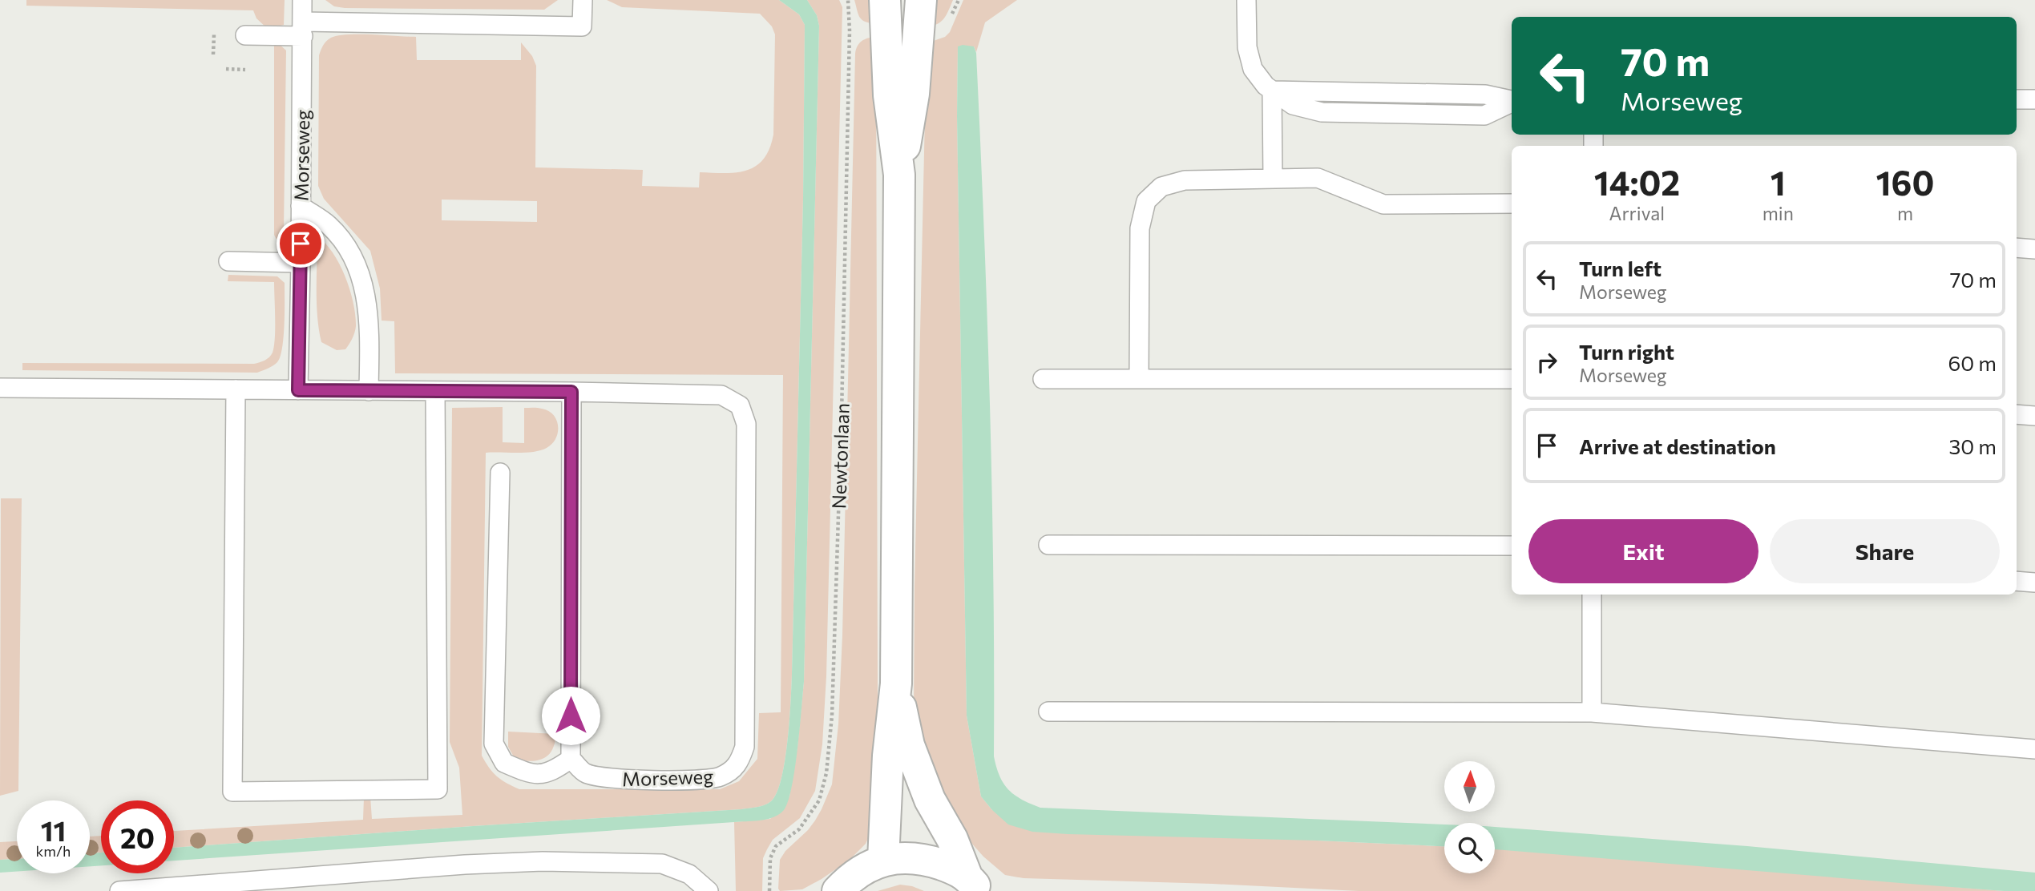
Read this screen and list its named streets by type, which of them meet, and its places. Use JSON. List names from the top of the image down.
{
  "streets": {
    "lane": ["Morseweg"],
    "path": ["Newtonlaan"]
  },
  "north": "top",
  "page": {
    "turn": ["70 m", "Morseweg"],
    "eta": [
      "14:02",
      "Arrival",
      "1",
      "min",
      "160",
      "m"
    ],
    "list": [
      {
        "name": "Turn left",
        "note": "Morseweg",
        "value": "70 m"
      },
      {
        "name": "Turn right",
        "note": "Morseweg",
        "value": "60 m"
      },
      {
        "name": "Arrive at destination",
        "value": "30 m"
      }
    ],
    "buttons": ["Exit", "Share"],
    "speed": "11 km/h",
    "limit": "20"
  }
}
